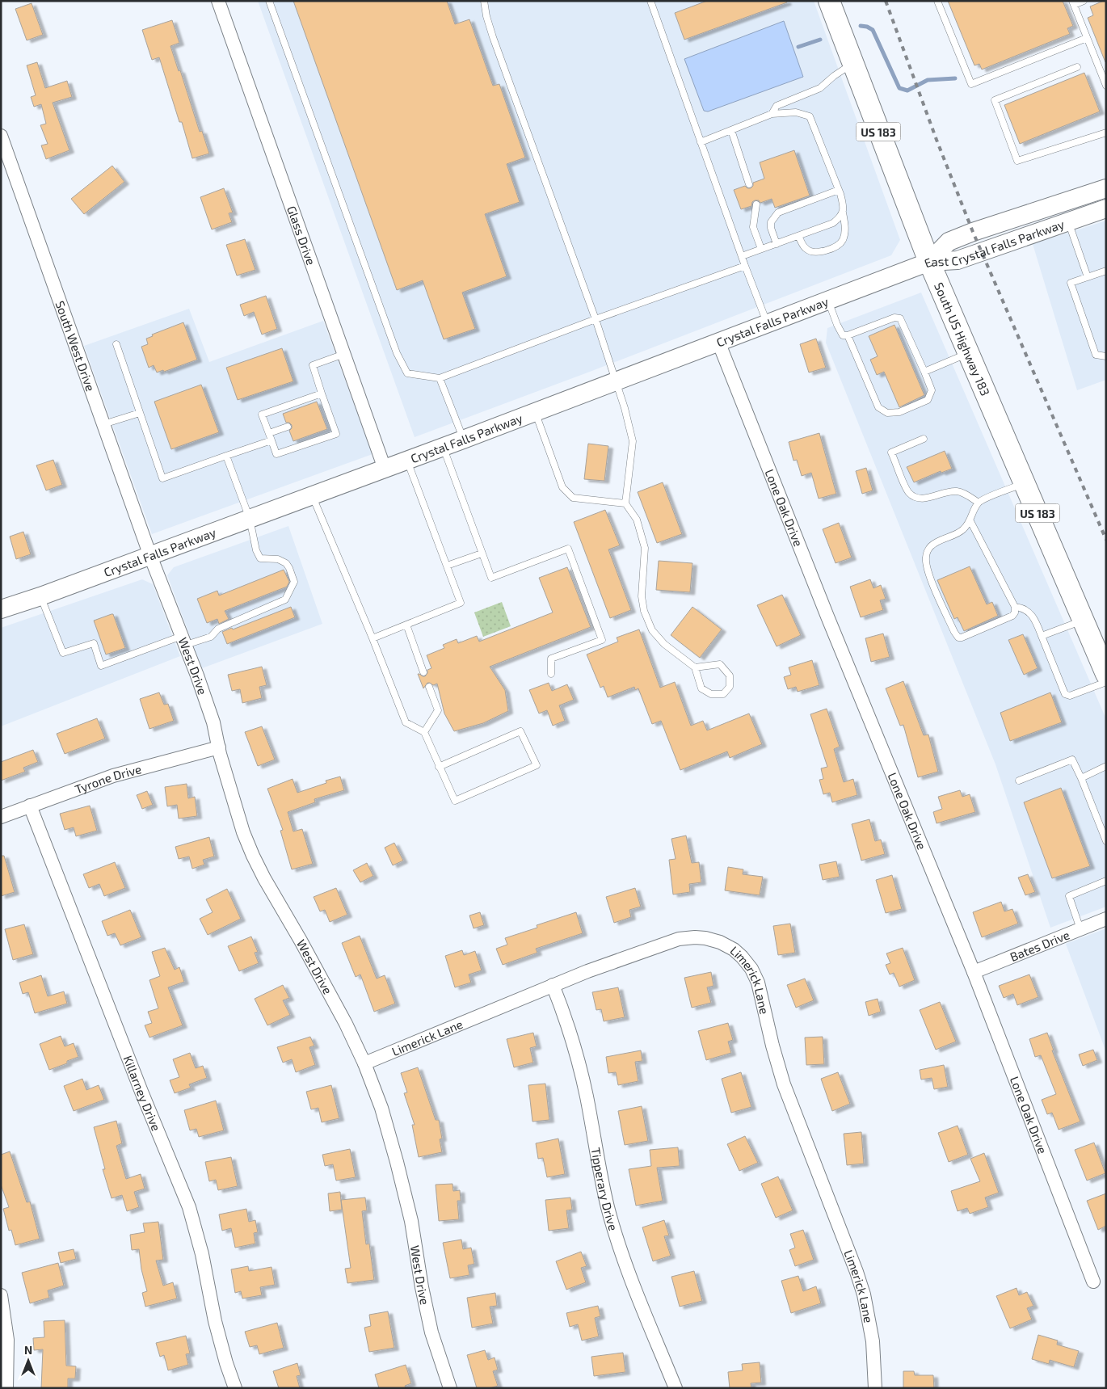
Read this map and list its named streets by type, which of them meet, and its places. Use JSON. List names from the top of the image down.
{
  "streets": {
    "main road": [
      "US 183",
      "East Crystal Falls Parkway",
      "Crystal Falls Parkway",
      "South US Highway 183"
    ],
    "street": [
      "Glass Drive",
      "South West Drive",
      "Lone Oak Drive",
      "West Drive",
      "Tyrone Drive",
      "Bates Drive",
      "Limerick Lane",
      "Killarney Drive",
      "Tipperary Drive"
    ]
  },
  "crossings": [
    ["Glass Drive", "Crystal Falls Parkway"],
    ["East Crystal Falls Parkway", "Crystal Falls Parkway"],
    ["East Crystal Falls Parkway", "South US Highway 183"],
    ["Crystal Falls Parkway", "South US Highway 183"],
    ["Crystal Falls Parkway", "South West Drive"],
    ["Crystal Falls Parkway", "Lone Oak Drive"],
    ["Crystal Falls Parkway", "West Drive"],
    ["South West Drive", "West Drive"],
    ["Lone Oak Drive", "Bates Drive"],
    ["West Drive", "Tyrone Drive"],
    ["West Drive", "Limerick Lane"],
    ["Tyrone Drive", "Killarney Drive"],
    ["Limerick Lane", "Tipperary Drive"]
  ],
  "north": "top"
}
